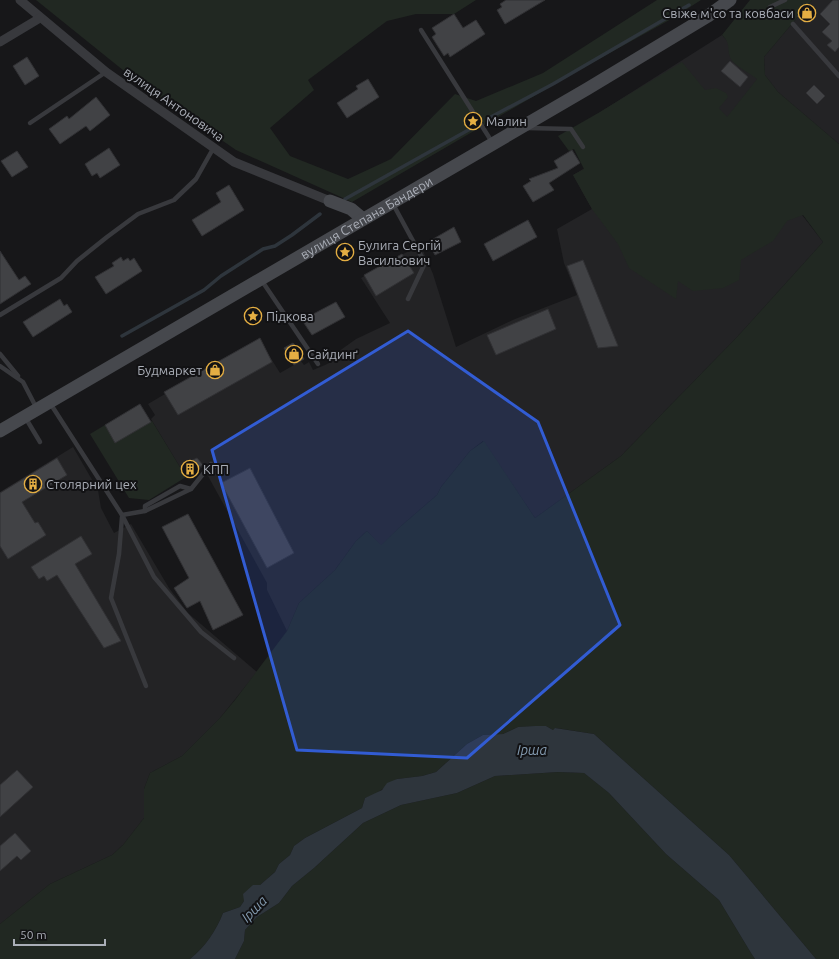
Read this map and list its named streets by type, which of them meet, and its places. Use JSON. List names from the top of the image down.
{
  "streets": {
    "street": ["вулиця Антоновича", "вулиця Степана Бандери"]
  },
  "water": ["Ірша"],
  "places": {
    "shop": ["Свіже м'со та ковбаси", "Сайдинґ", "Будмаркет"],
    "place": ["Малин", "Булига Сергій Васильович", "Підкова"],
    "building": ["КПП", "Столярний цех"]
  },
  "scale_bar": "50 m"
}
